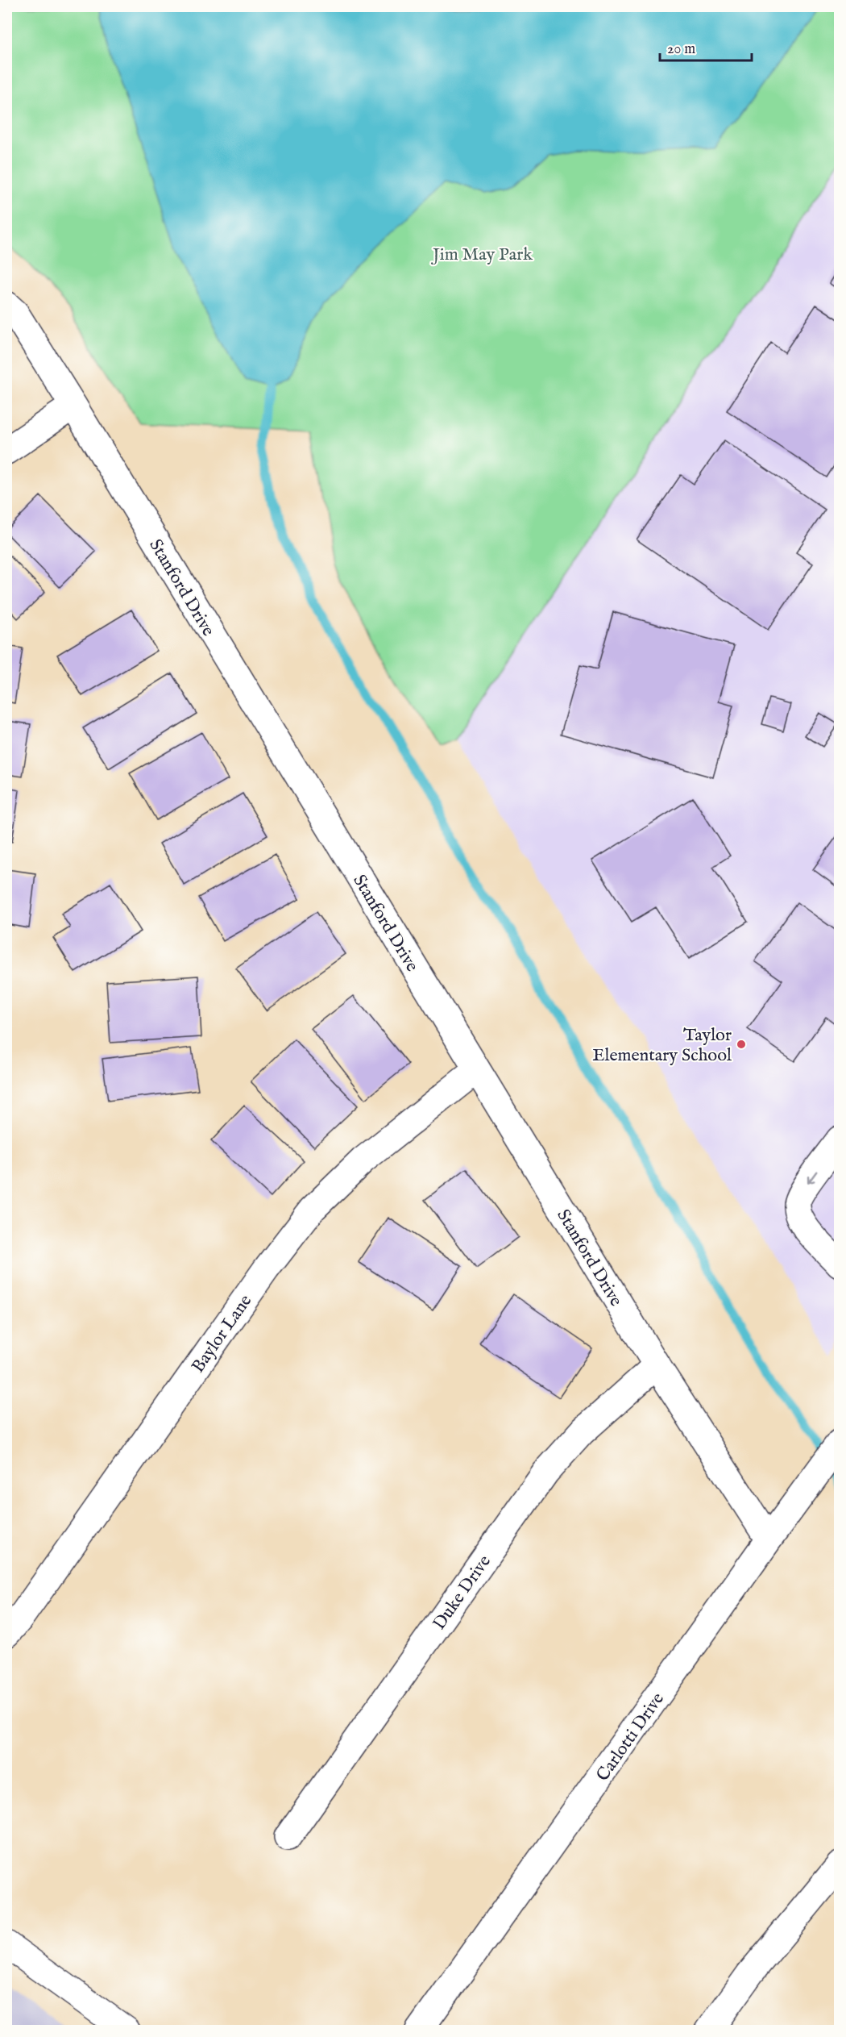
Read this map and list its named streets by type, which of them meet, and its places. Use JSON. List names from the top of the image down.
{
  "streets": {
    "street": [
      "Stanford Drive",
      "Baylor Lane",
      "Duke Drive",
      "Carlotti Drive"
    ]
  },
  "crossings": [
    ["Stanford Drive", "Baylor Lane"],
    ["Stanford Drive", "Duke Drive"],
    ["Stanford Drive", "Carlotti Drive"]
  ],
  "parks": ["Jim May Park"],
  "places": ["Taylor Elementary School"],
  "scale_bar": "20 m"
}
